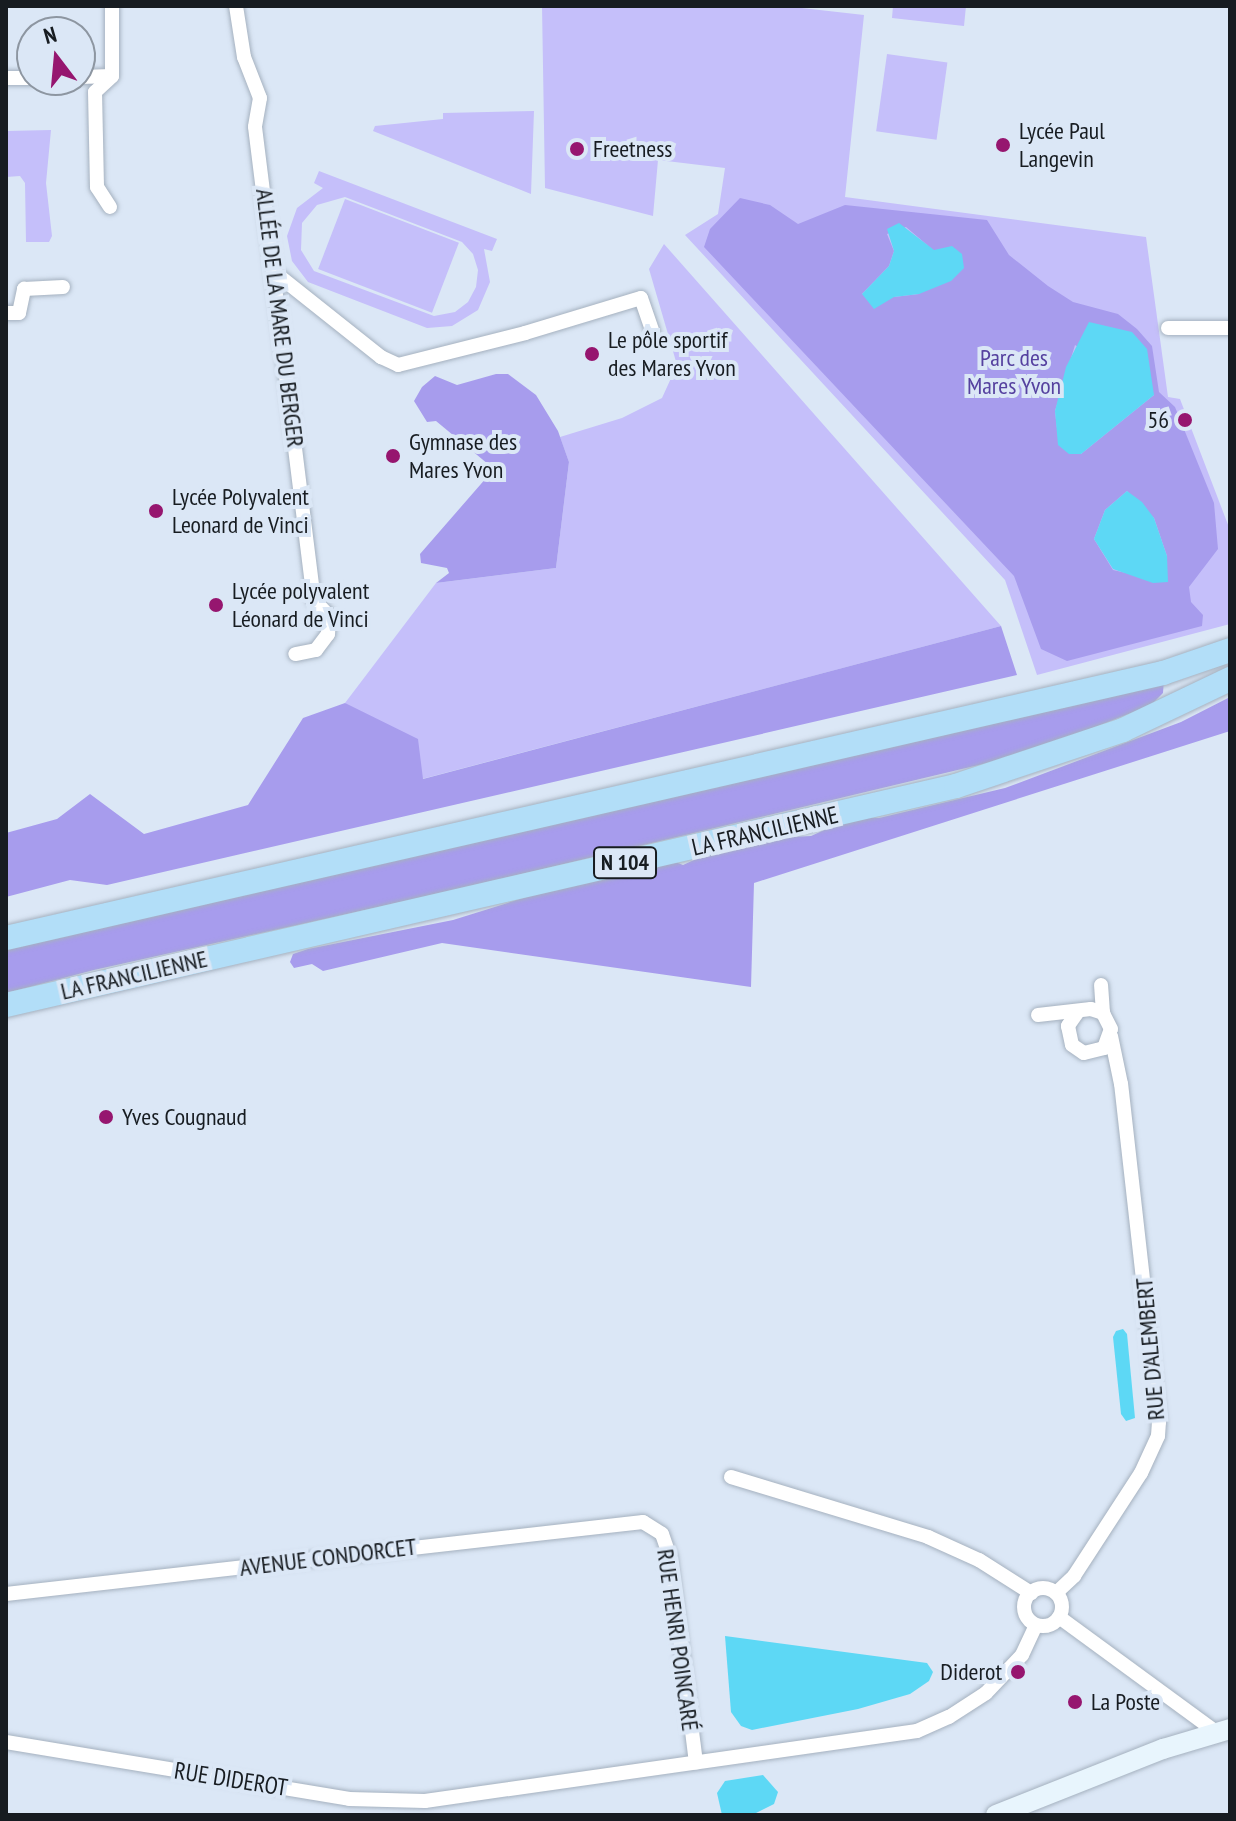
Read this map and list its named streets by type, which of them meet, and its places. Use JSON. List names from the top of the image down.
{
  "streets": {
    "highway": ["LA FRANCILIENNE", "N 104"],
    "street": [
      "ALLÉE DE LA MARE DU BERGER",
      "RUE D'ALEMBERT",
      "AVENUE CONDORCET",
      "RUE HENRI POINCARÉ",
      "RUE DIDEROT"
    ]
  },
  "crossings": [
    ["AVENUE CONDORCET", "RUE HENRI POINCARÉ"],
    ["RUE HENRI POINCARÉ", "RUE DIDEROT"]
  ],
  "parks": ["Parc des Mares Yvon"],
  "places": [
    "Lycée Paul Langevin",
    "Freetness",
    "Le pôle sportif des Mares Yvon",
    "56",
    "Gymnase des Mares Yvon",
    "Lycée Polyvalent Leonard de Vinci",
    "Lycée polyvalent Léonard de Vinci",
    "Yves Cougnaud",
    "Diderot",
    "La Poste"
  ],
  "north": "top"
}
